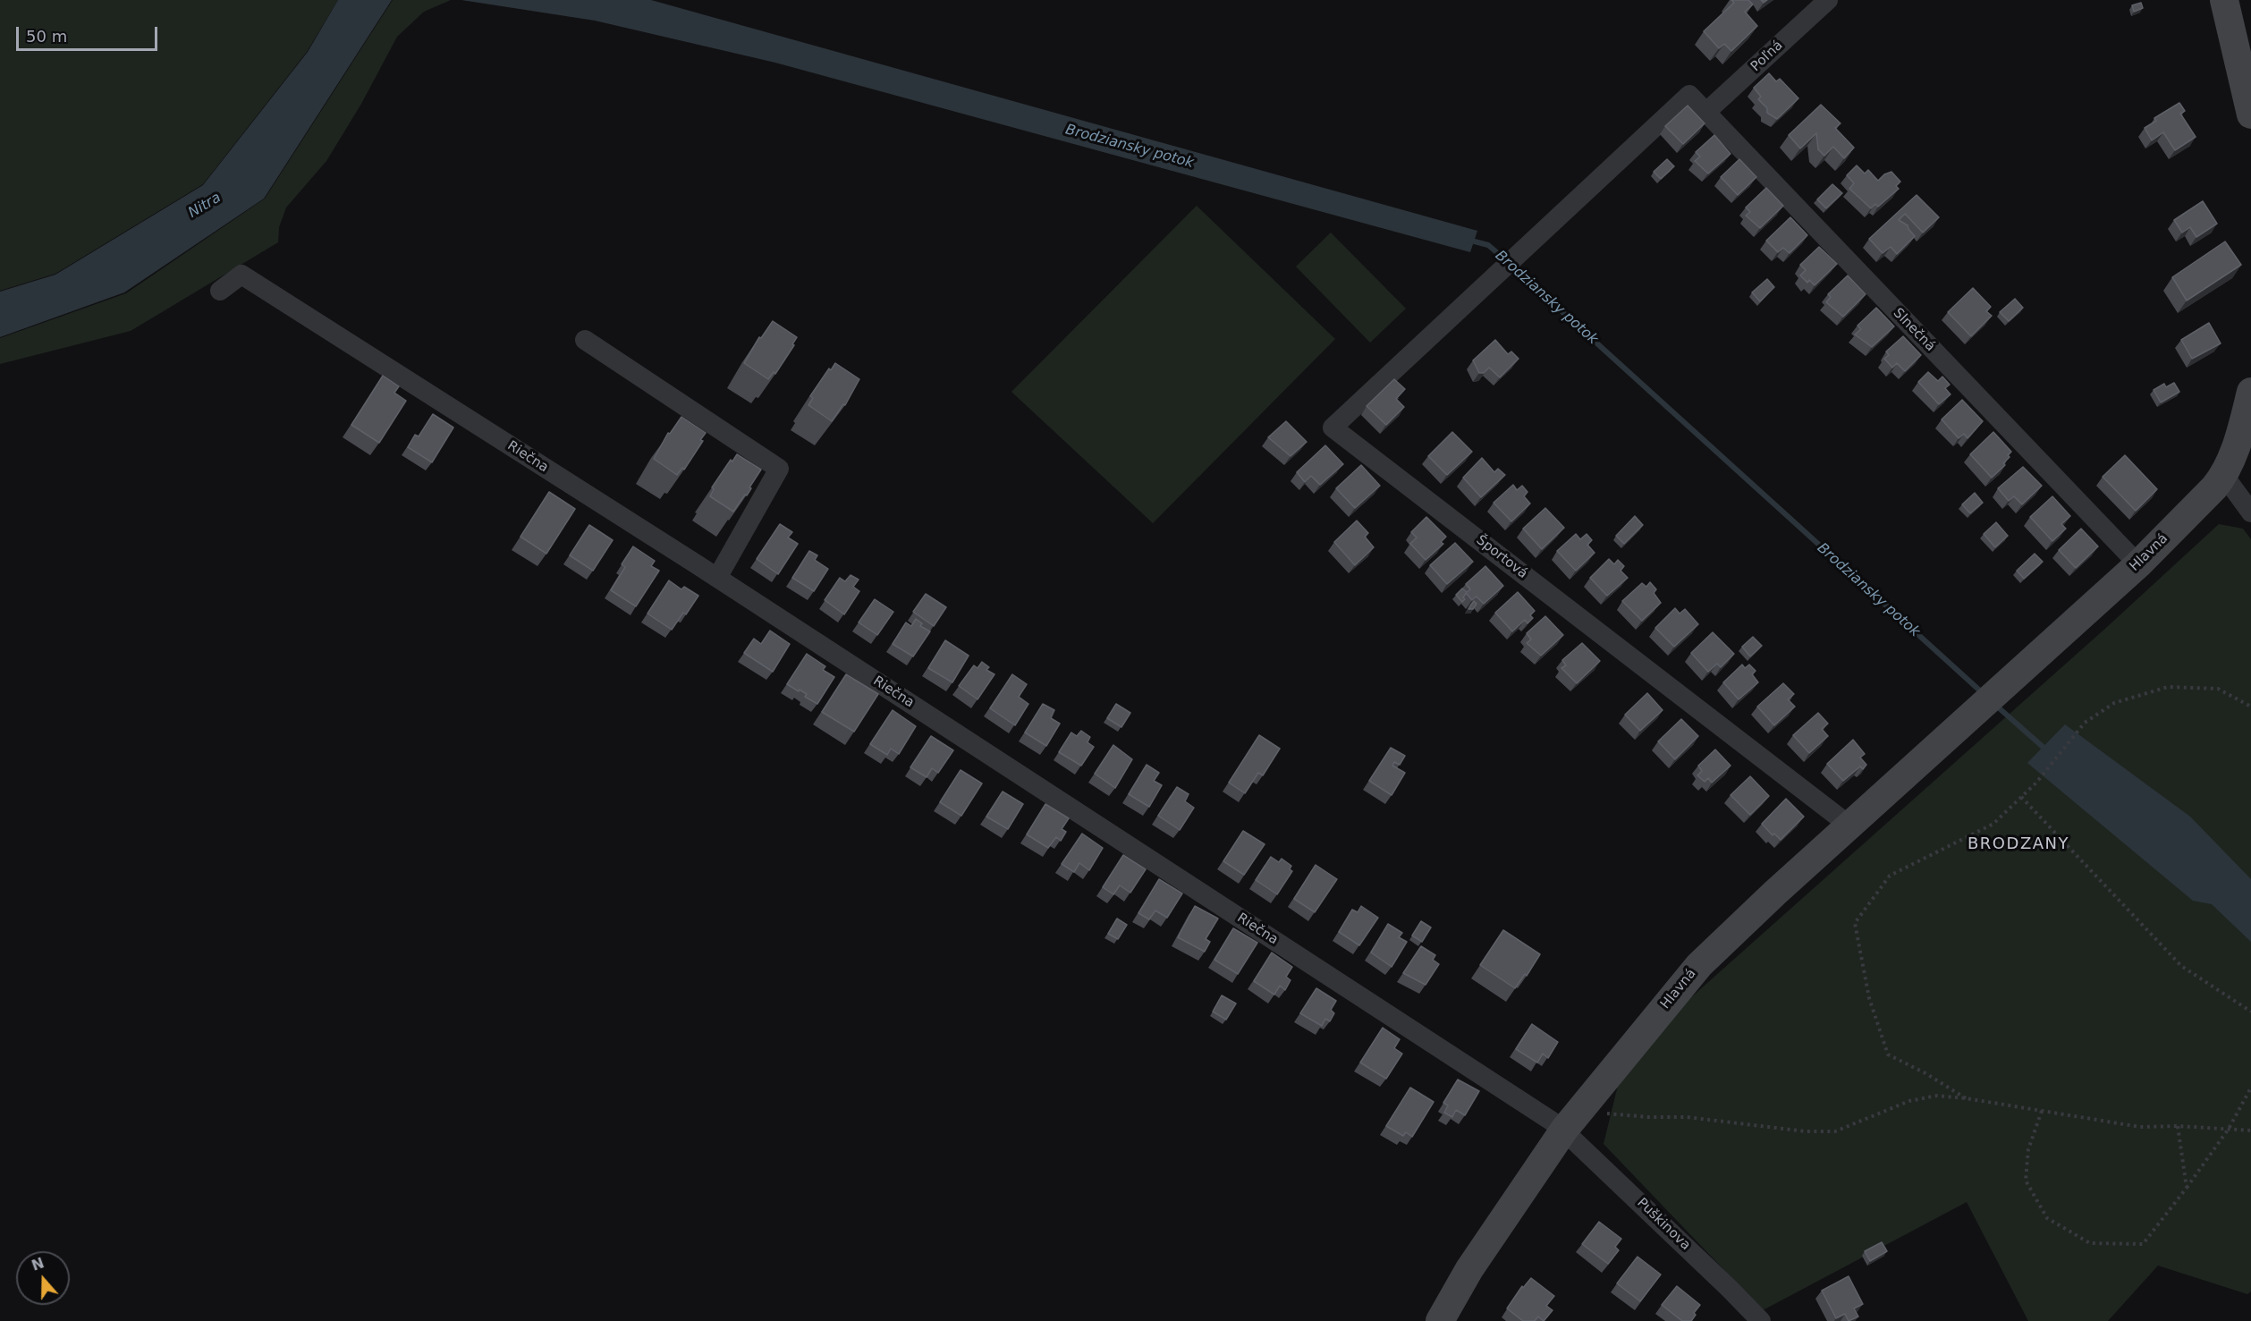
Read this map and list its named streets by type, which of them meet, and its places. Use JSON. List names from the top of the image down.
{
  "streets": {
    "main road": ["Hlavná"],
    "street": [
      "Poľná",
      "Slnečná",
      "Riečna",
      "Športová",
      "Puškinova"
    ]
  },
  "crossings": [
    ["Poľná", "Slnečná"],
    ["Slnečná", "Hlavná"],
    ["Slnečná", "Športová"],
    ["Riečna", "Hlavná"],
    ["Riečna", "Puškinova"],
    ["Hlavná", "Športová"],
    ["Hlavná", "Puškinova"]
  ],
  "districts": ["BRODZANY"],
  "water": ["Brodziansky potok", "Nitra"],
  "scale_bar": "50 m",
  "north": "top"
}
